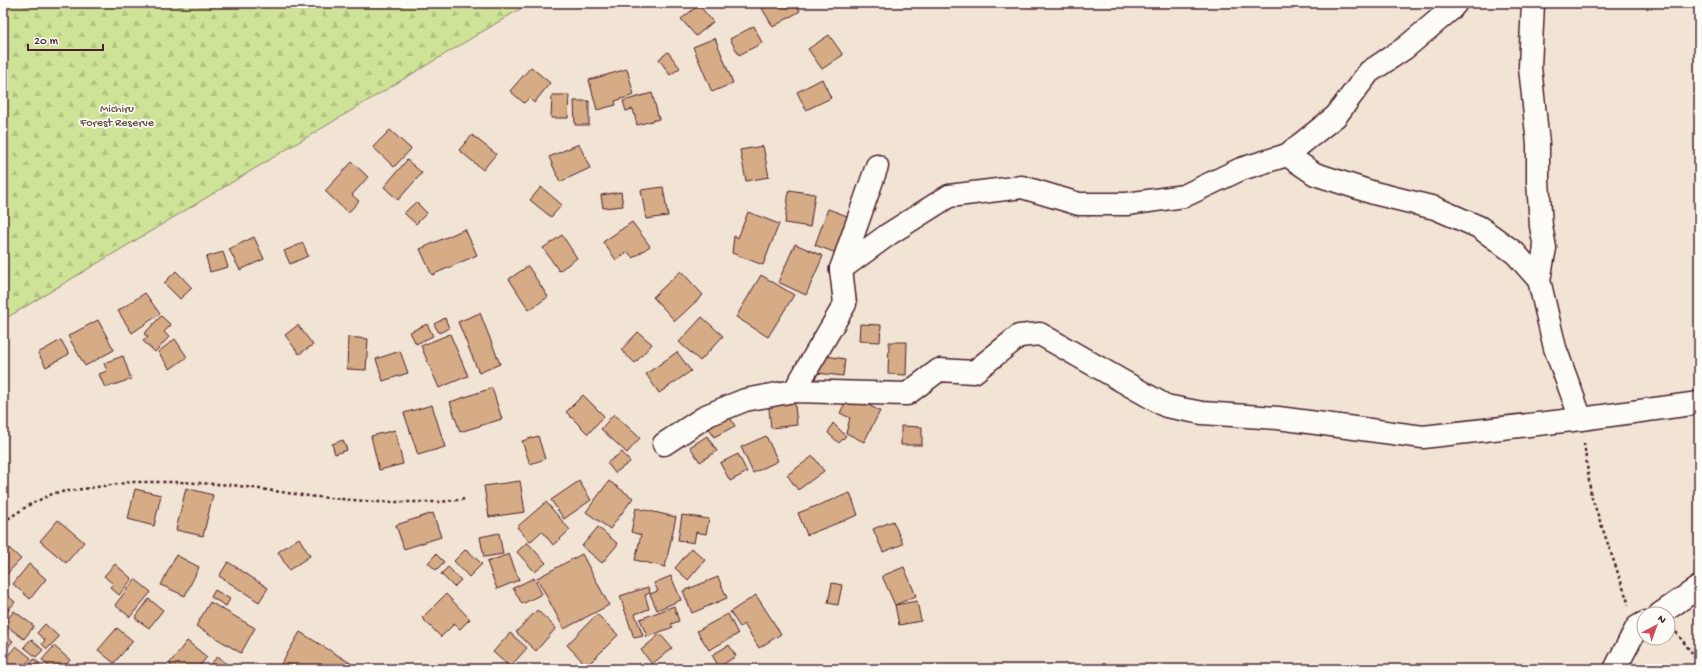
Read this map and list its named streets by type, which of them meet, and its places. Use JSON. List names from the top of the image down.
{
  "parks": ["Michiru Forest Reserve"],
  "scale_bar": "20 m",
  "north": "top right"
}
